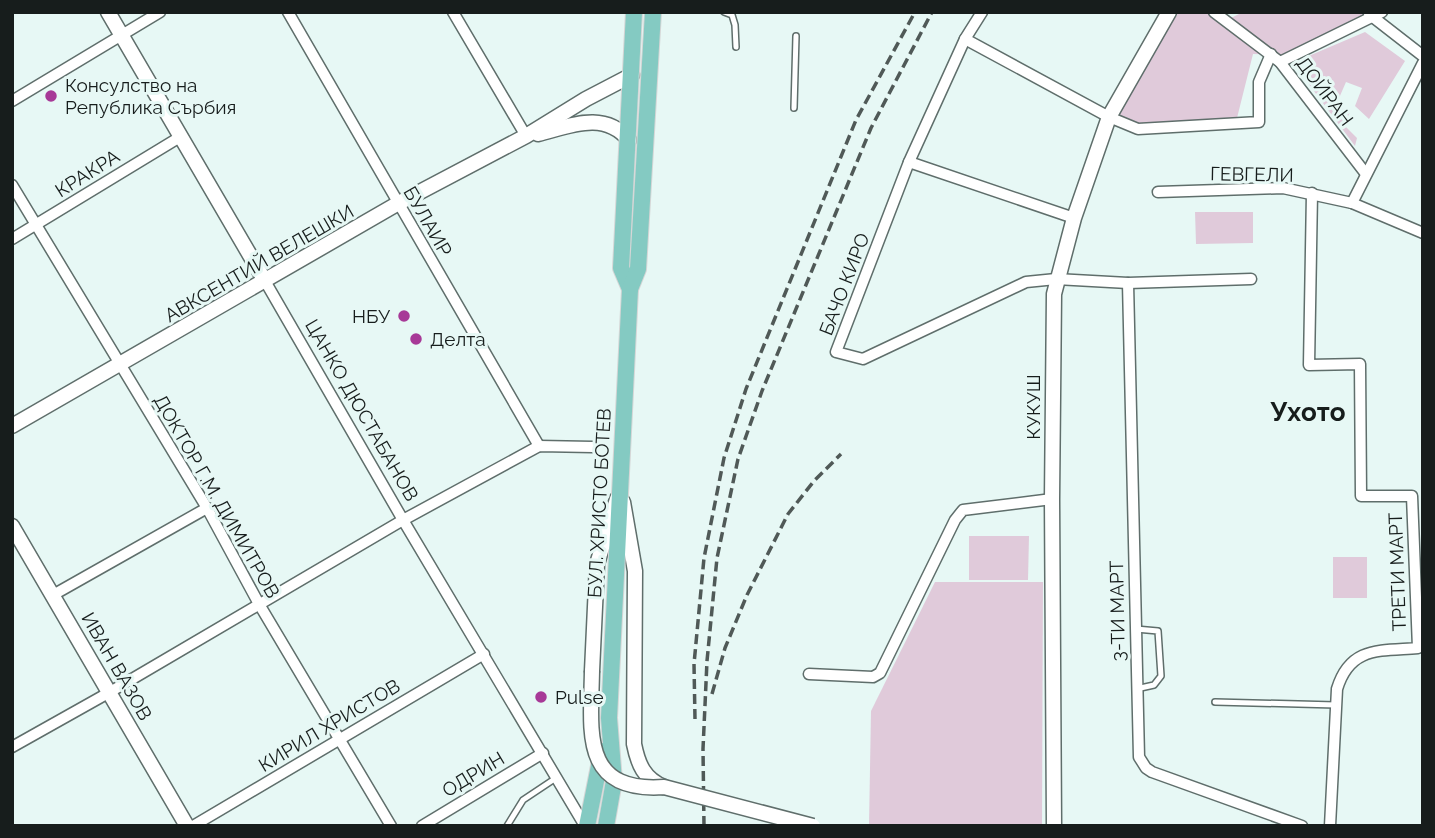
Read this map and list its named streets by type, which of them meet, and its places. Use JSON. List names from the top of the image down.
{
  "streets": {
    "main road": ["БУЛ. ХРИСТО БОТЕВ"],
    "street": [
      "ДОЙРАН",
      "КРАКРА",
      "ГЕВГЕЛИ",
      "БУЛАИР",
      "АВКСЕНТИЙ ВЕЛЕШКИ",
      "БАЧО КИРО",
      "КУКУШ",
      "ЦАНКО ДЮСТАБАНОВ",
      "ДОКТОР Г.М. ДИМИТРОВ",
      "ТРЕТИ МАРТ",
      "3-ТИ МАРТ",
      "ИВАН ВАЗОВ",
      "КИРИЛ ХРИСТОВ",
      "ОДРИН"
    ]
  },
  "crossings": [
    ["КРАКРА", "ЦАНКО ДЮСТАБАНОВ"],
    ["КРАКРА", "ДОКТОР Г.М. ДИМИТРОВ"],
    ["ГЕВГЕЛИ", "ТРЕТИ МАРТ"],
    ["БУЛАИР", "АВКСЕНТИЙ ВЕЛЕШКИ"],
    ["АВКСЕНТИЙ ВЕЛЕШКИ", "ЦАНКО ДЮСТАБАНОВ"],
    ["АВКСЕНТИЙ ВЕЛЕШКИ", "ДОКТОР Г.М. ДИМИТРОВ"],
    ["АВКСЕНТИЙ ВЕЛЕШКИ", "БУЛ. ХРИСТО БОТЕВ"],
    ["БАЧО КИРО", "КУКУШ"],
    ["ЦАНКО ДЮСТАБАНОВ", "БУЛ. ХРИСТО БОТЕВ"],
    ["ЦАНКО ДЮСТАБАНОВ", "КИРИЛ ХРИСТОВ"],
    ["ЦАНКО ДЮСТАБАНОВ", "ОДРИН"],
    ["ДОКТОР Г.М. ДИМИТРОВ", "КИРИЛ ХРИСТОВ"]
  ],
  "districts": ["Ухото"],
  "places": [
    "Консулство на Република Сърбия",
    "НБУ",
    "Делта",
    "Pulse"
  ]
}
